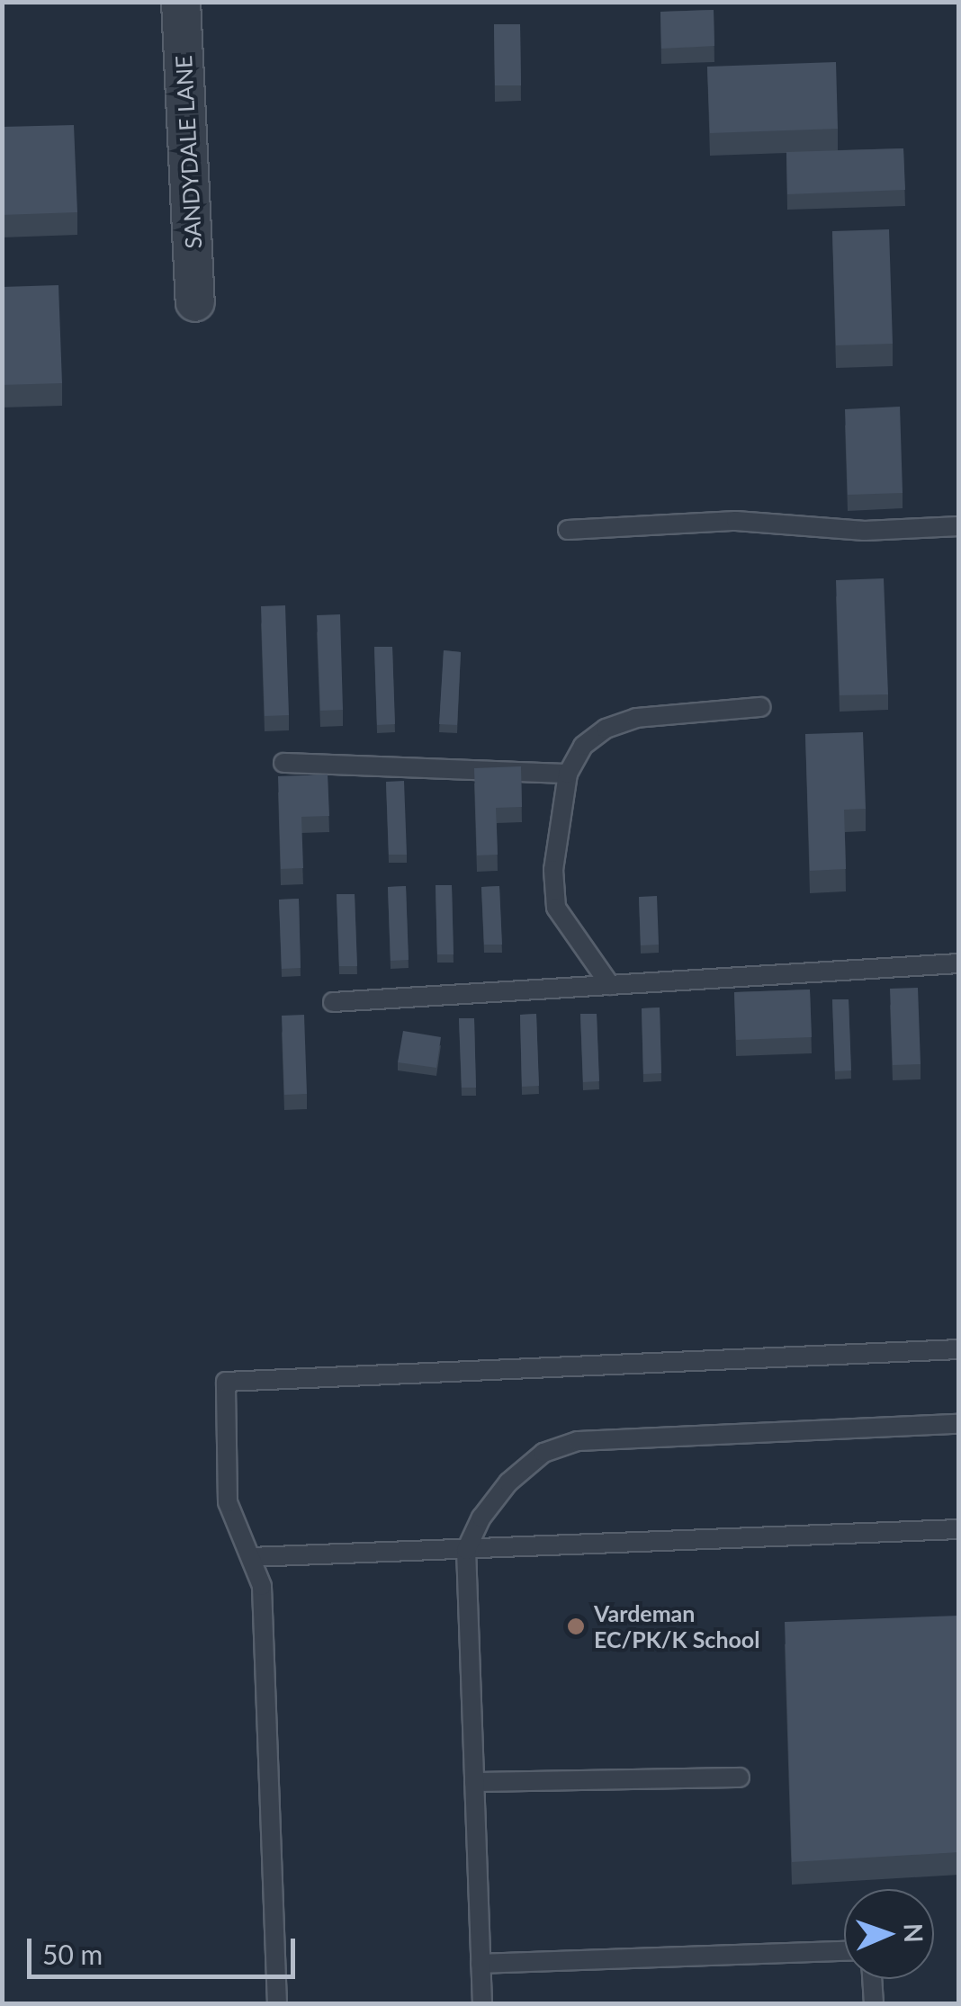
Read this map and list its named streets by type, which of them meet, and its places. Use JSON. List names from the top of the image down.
{
  "streets": {
    "street": ["SANDYDALE LANE"]
  },
  "places": ["Vardeman EC/PK/K School"],
  "scale_bar": "50 m",
  "north": "right"
}
